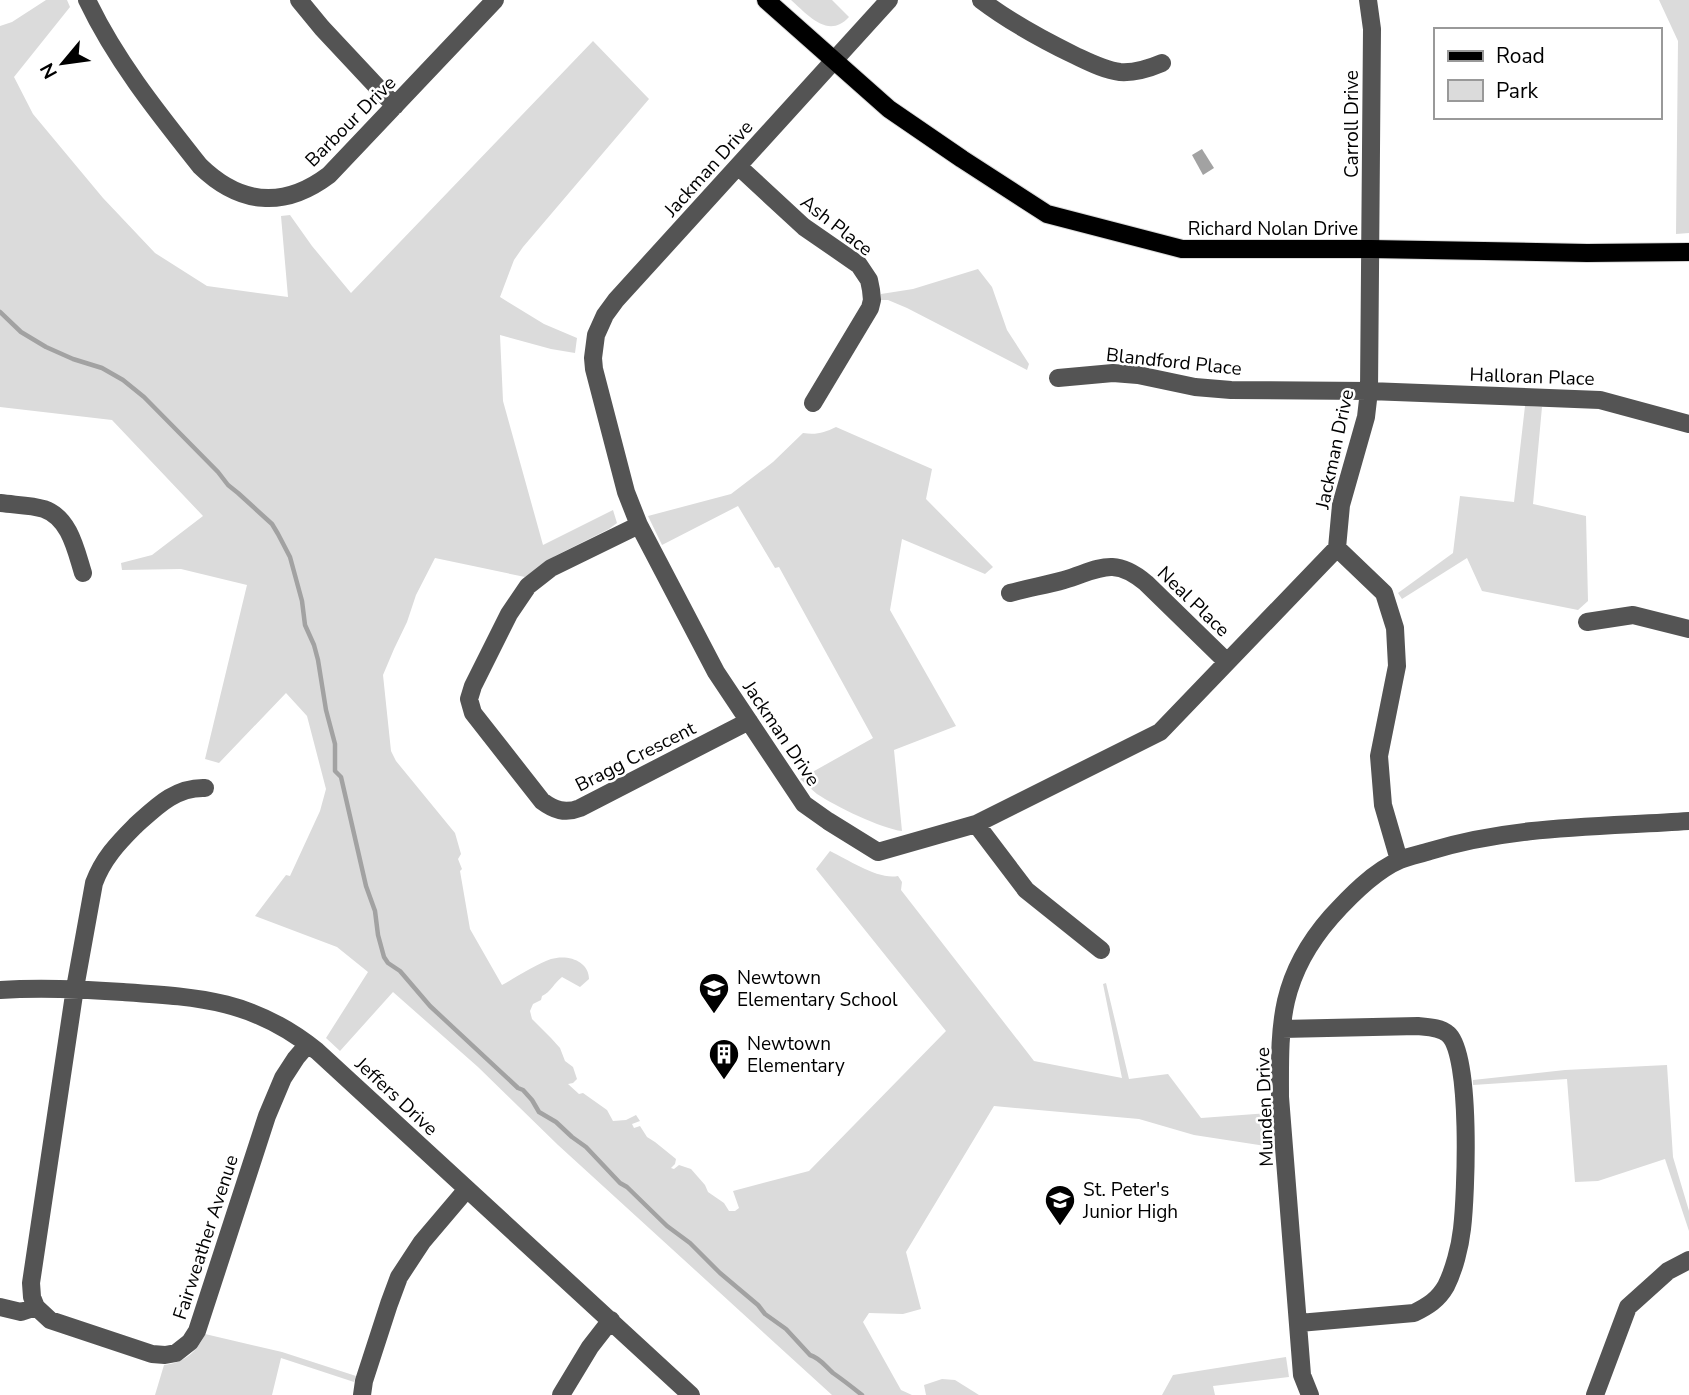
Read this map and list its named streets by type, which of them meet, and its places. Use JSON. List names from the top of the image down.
{
  "streets": {
    "main road": ["Richard Nolan Drive"],
    "street": [
      "Barbour Drive",
      "Carroll Drive",
      "Jackman Drive",
      "Ash Place",
      "Blandford Place",
      "Halloran Place",
      "Neal Place",
      "Bragg Crescent",
      "Jeffers Drive",
      "Munden Drive",
      "Fairweather Avenue"
    ]
  },
  "crossings": [
    ["Carroll Drive", "Jackman Drive"],
    ["Carroll Drive", "Richard Nolan Drive"],
    ["Jackman Drive", "Ash Place"],
    ["Jackman Drive", "Richard Nolan Drive"],
    ["Jackman Drive", "Blandford Place"],
    ["Jackman Drive", "Halloran Place"],
    ["Jackman Drive", "Neal Place"],
    ["Jackman Drive", "Bragg Crescent"],
    ["Blandford Place", "Halloran Place"],
    ["Jeffers Drive", "Fairweather Avenue"]
  ],
  "places": {
    "school or university": ["Newtown Elementary School", "St. Peter's Junior High"],
    "building": ["Newtown Elementary"]
  },
  "legend": ["Road", "Park"],
  "north": "bottom left"
}
